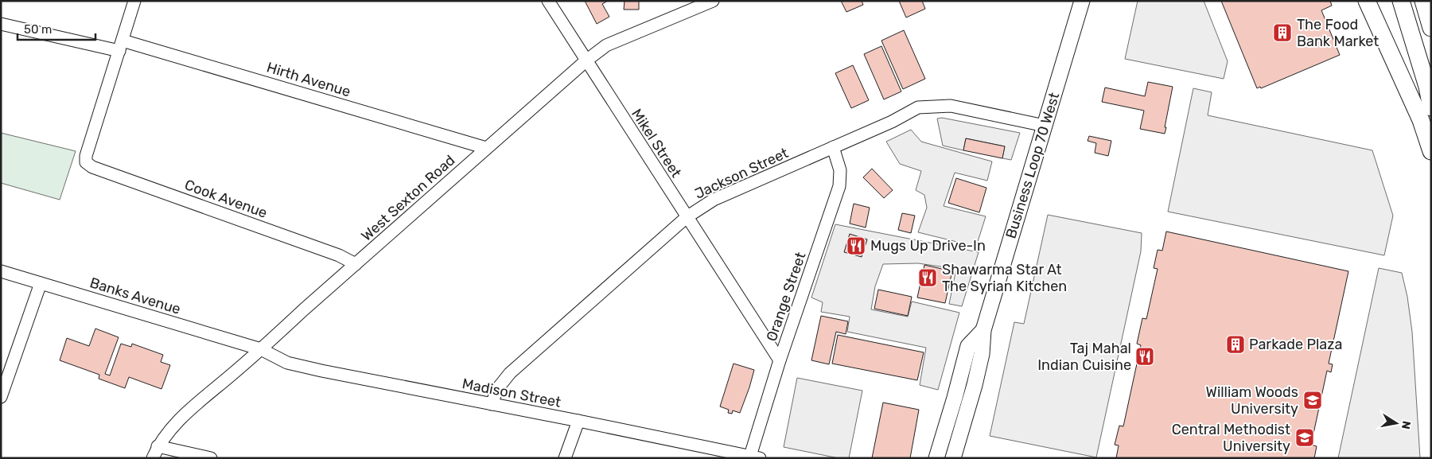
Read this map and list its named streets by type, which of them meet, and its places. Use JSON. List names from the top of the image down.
{
  "streets": {
    "main road": ["Business Loop 70 West"],
    "street": [
      "Hirth Avenue",
      "Mikel Street",
      "Jackson Street",
      "West Sexton Road",
      "Cook Avenue",
      "Banks Avenue",
      "Orange Street",
      "Madison Street"
    ]
  },
  "crossings": [
    ["Hirth Avenue", "West Sexton Road"],
    ["Hirth Avenue", "Cook Avenue"],
    ["Mikel Street", "Jackson Street"],
    ["Mikel Street", "West Sexton Road"],
    ["Mikel Street", "Orange Street"],
    ["Business Loop 70 West", "Jackson Street"],
    ["Jackson Street", "Orange Street"],
    ["Jackson Street", "Madison Street"],
    ["West Sexton Road", "Cook Avenue"],
    ["West Sexton Road", "Banks Avenue"],
    ["West Sexton Road", "Madison Street"],
    ["Banks Avenue", "Madison Street"],
    ["Orange Street", "Madison Street"]
  ],
  "places": {
    "building": ["The Food Bank Market", "Parkade Plaza"],
    "restaurant": ["Mugs Up Drive-In", "Shawarma Star At The Syrian Kitchen", "Taj Mahal Indian Cuisine"],
    "school or university": ["William Woods University", "Central Methodist University"]
  },
  "scale_bar": "50 m",
  "north": "right"
}
